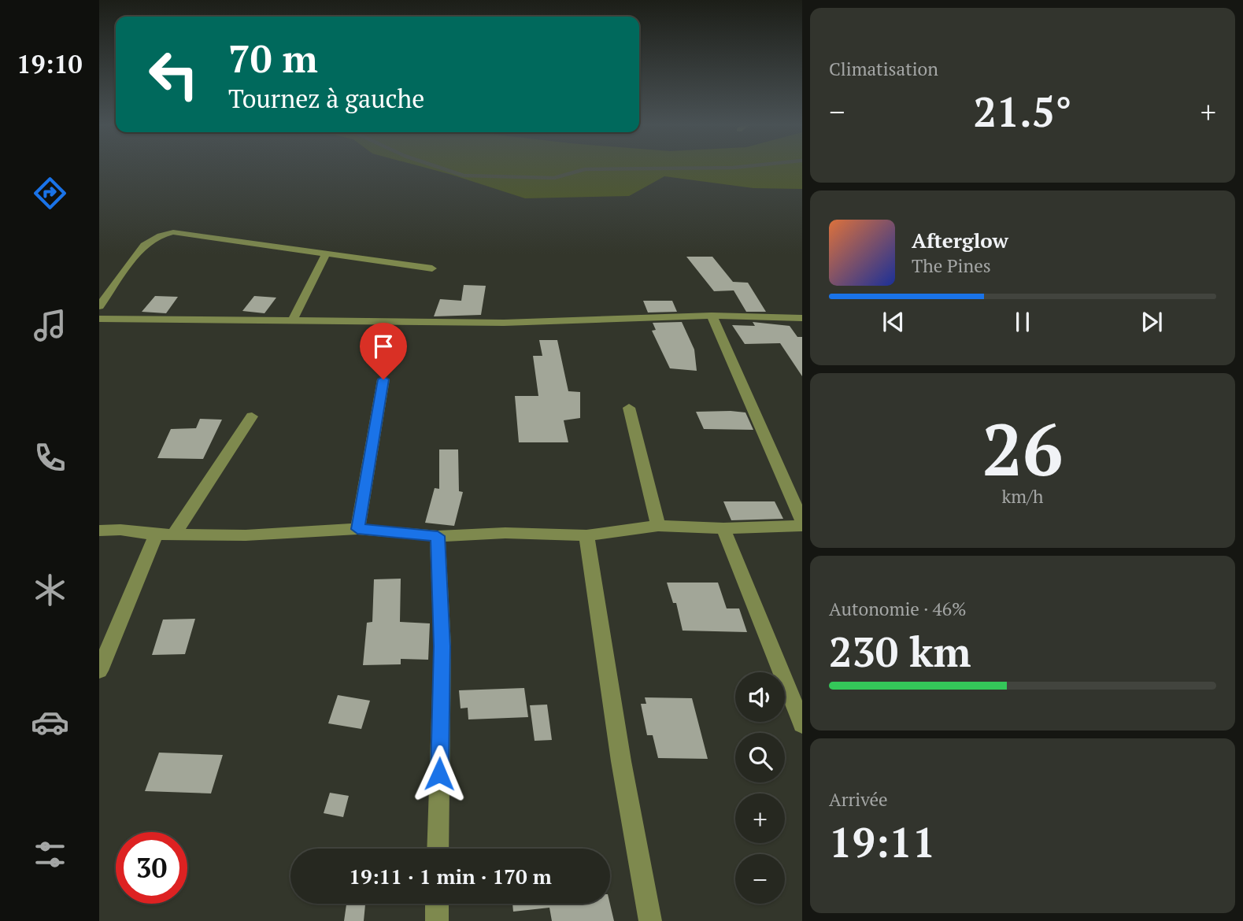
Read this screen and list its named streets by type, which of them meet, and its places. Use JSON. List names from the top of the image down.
{
  "page": {
    "tabs": "19:10",
    "tile": [
      "Climatisation",
      ["26", "km/h"],
      ["Autonomie · 46%", "230 km"],
      ["Arrivée", "19:11"]
    ],
    "turn": ["70 m", "Tournez à gauche"],
    "heat": ["−", "21.5°", "+"],
    "song": ["Afterglow", "The Pines"],
    "map_buttons": ["+", "−"],
    "limit": "30",
    "trip": "19:11 · 1 min · 170 m"
  }
}
